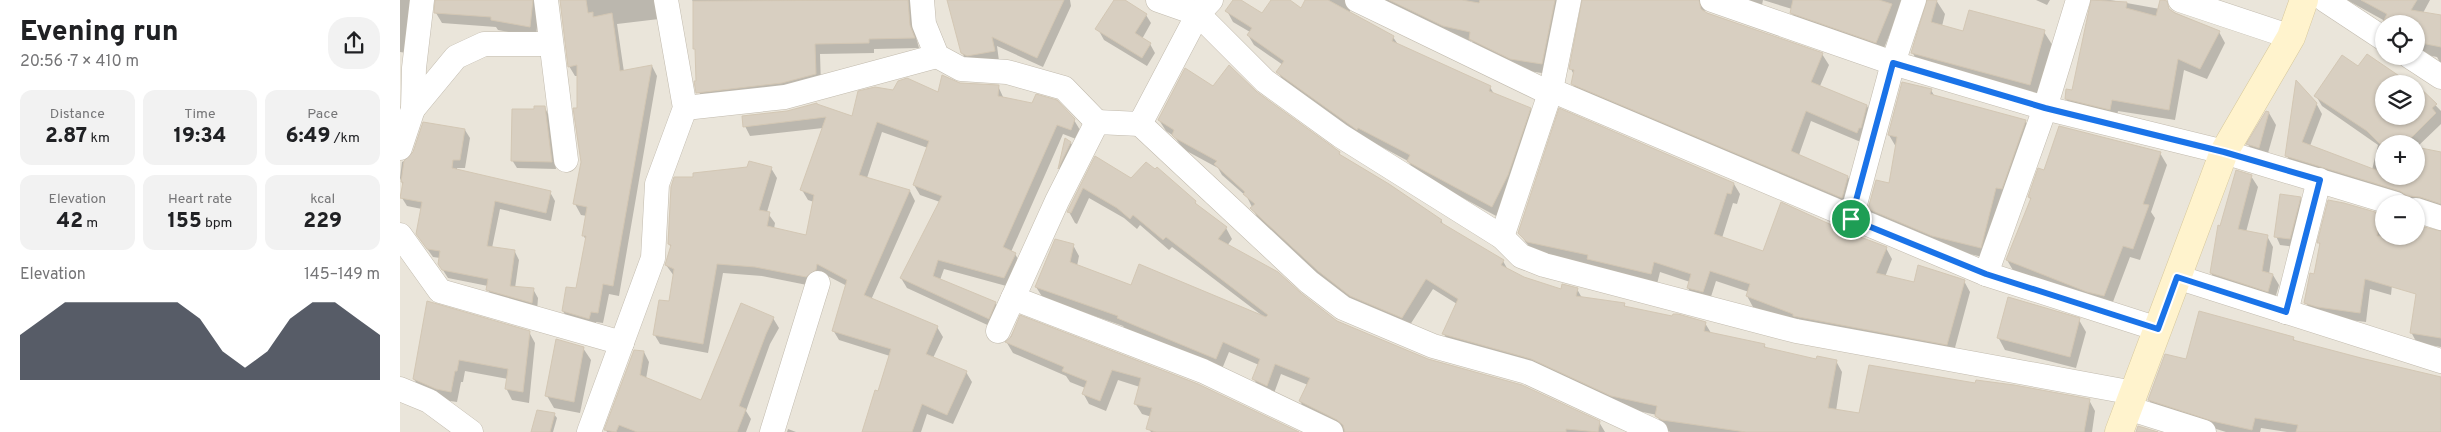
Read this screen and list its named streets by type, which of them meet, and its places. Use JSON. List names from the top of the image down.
{
  "page": {
    "heading": ["Evening run", "20:56 · 7 × 410 m"],
    "map_buttons": ["+", "−"],
    "stats": [
      ["Distance", "2.87 km"],
      ["Time", "19:34"],
      ["Pace", "6:49 /km"],
      ["Elevation", "42 m"],
      ["Heart rate", "155 bpm"],
      ["kcal", "229"]
    ],
    "chart": ["Elevation", "145–149 m"]
  }
}
